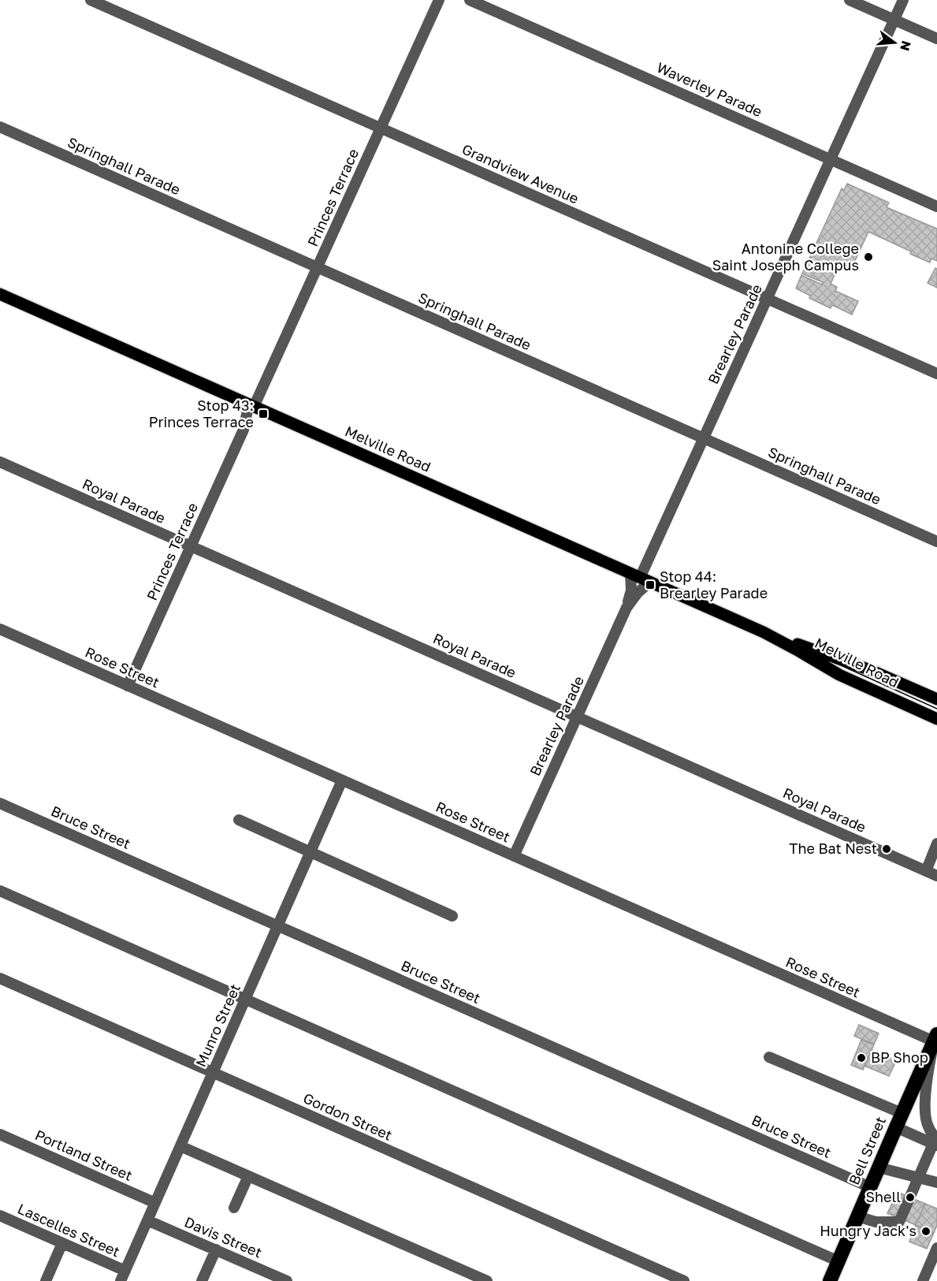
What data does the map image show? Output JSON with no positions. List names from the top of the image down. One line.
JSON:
{"streets":{"highway":["Bell Street"],"main road":["Melville Road"],"street":["Waverley Parade","Springhall Parade","Grandview Avenue","Princes Terrace","Brearley Parade","Royal Parade","Rose Street","Bruce Street","Munro Street","Gordon Street","Portland Street","Lascelles Street","Davis Street"]},"crossings":[["Waverley Parade","Brearley Parade"],["Springhall Parade","Princes Terrace"],["Springhall Parade","Brearley Parade"],["Grandview Avenue","Princes Terrace"],["Grandview Avenue","Brearley Parade"],["Princes Terrace","Melville Road"],["Princes Terrace","Royal Parade"],["Princes Terrace","Rose Street"],["Brearley Parade","Melville Road"],["Brearley Parade","Royal Parade"],["Brearley Parade","Rose Street"],["Rose Street","Munro Street"],["Rose Street","Bell Street"],["Bruce Street","Munro Street"],["Bruce Street","Bell Street"],["Munro Street","Gordon Street"],["Munro Street","Portland Street"],["Munro Street","Lascelles Street"],["Munro Street","Davis Street"]],"places":{"other":["Antonine College Saint Joseph Campus","The Bat Nest","BP Shop","Shell","Hungry Jack's"],"transit":["Stop 43: Princes Terrace","Stop 44: Brearley Parade"]},"north":"right"}
